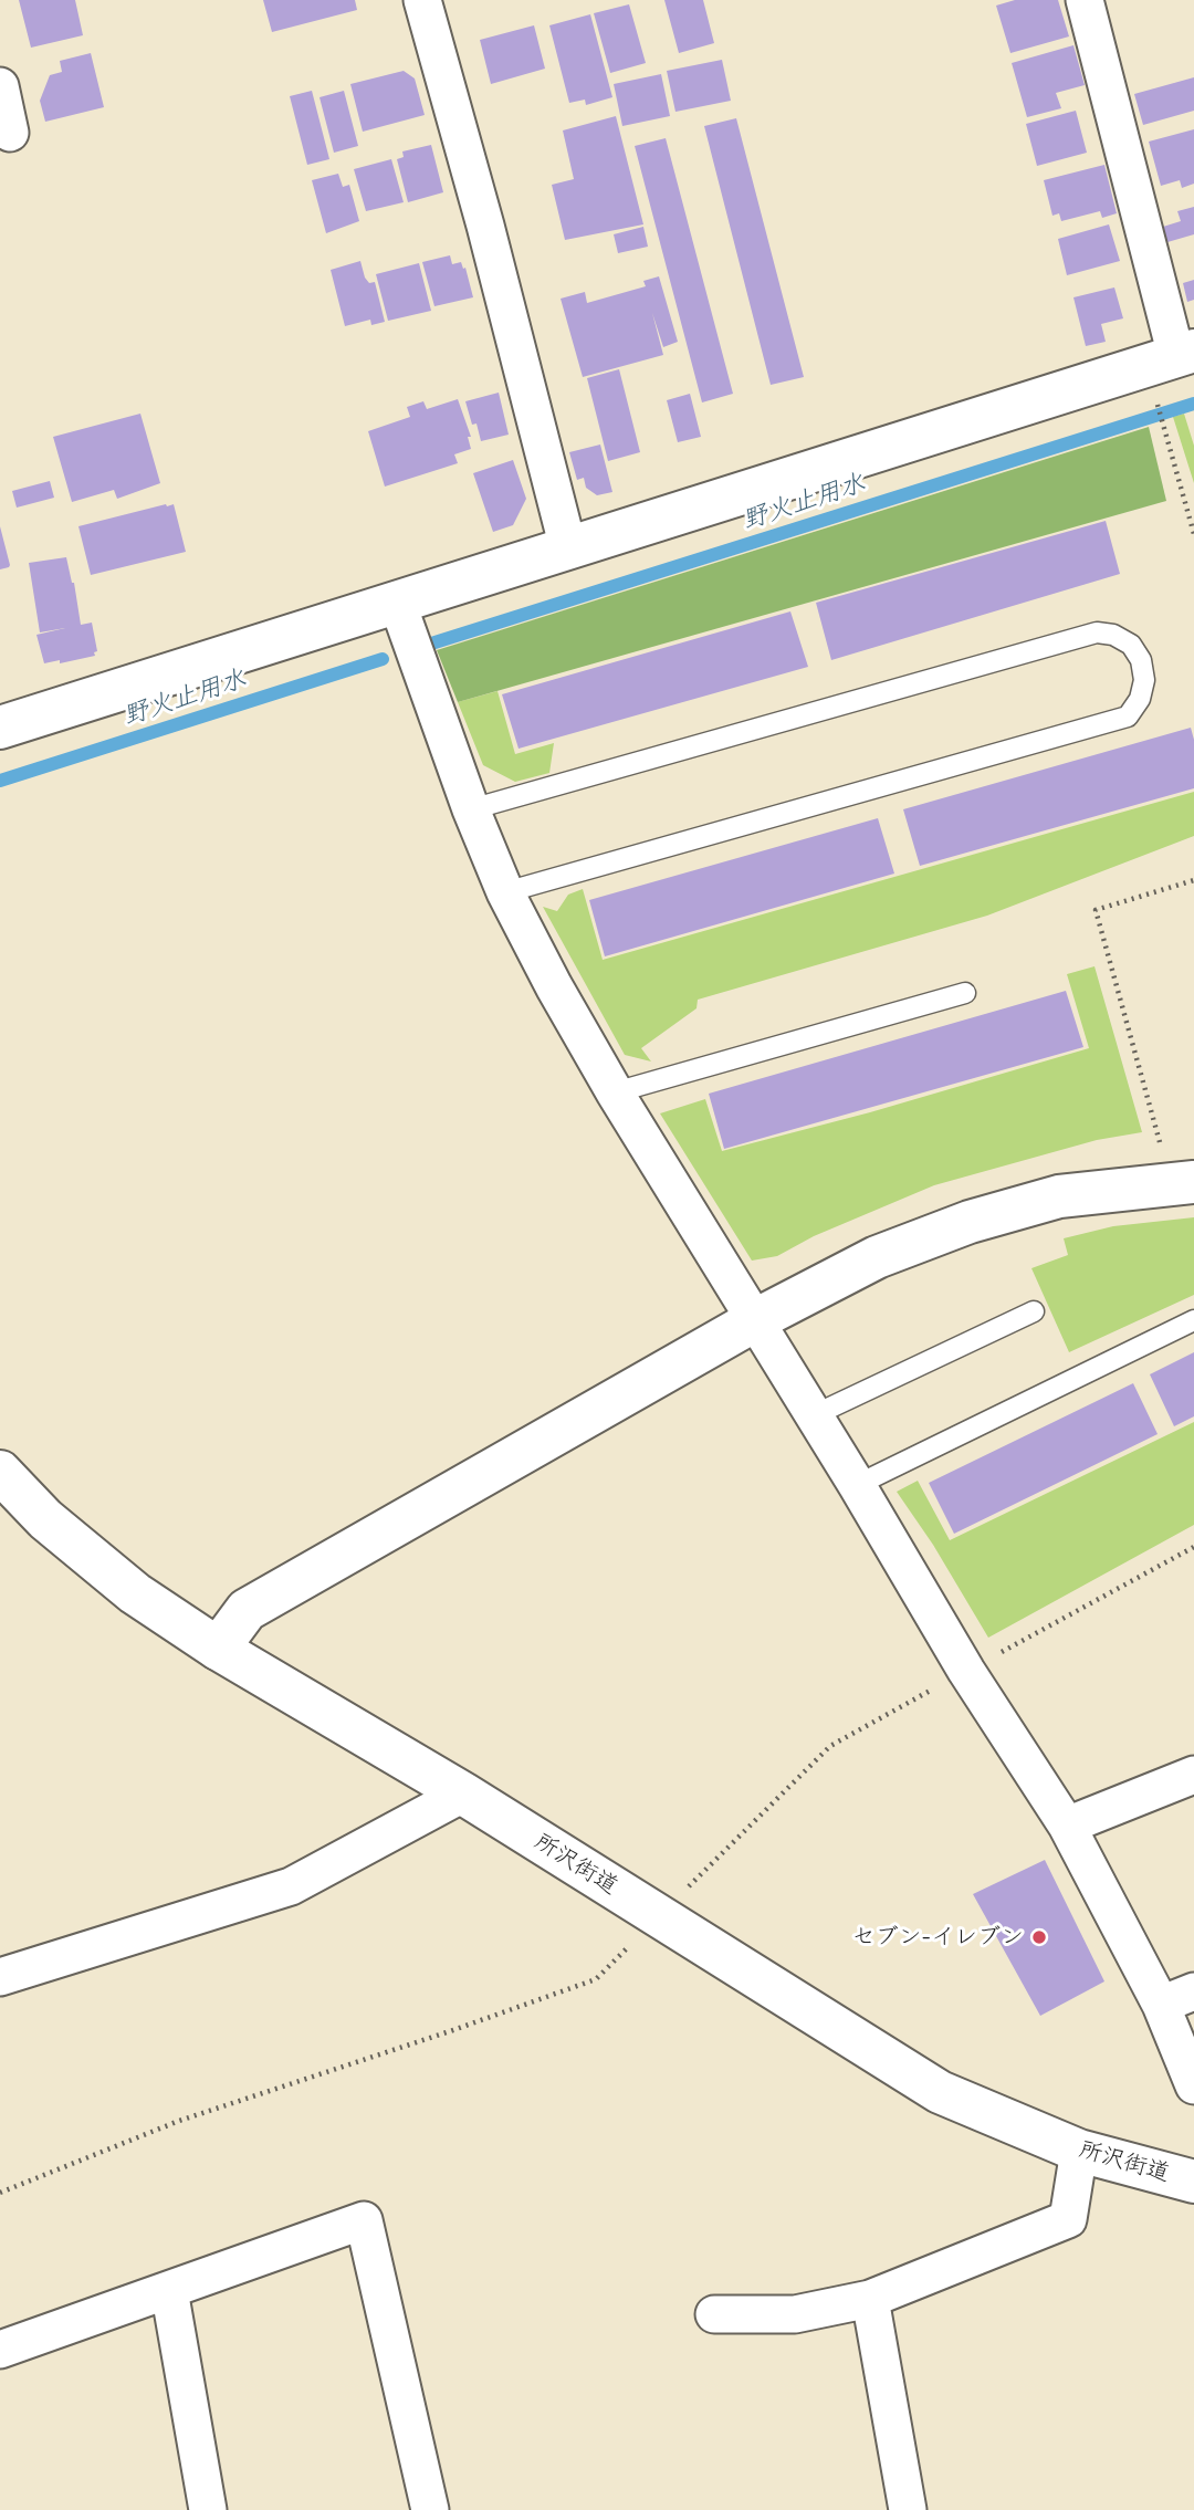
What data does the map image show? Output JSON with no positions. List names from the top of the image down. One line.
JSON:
{"streets":{"street":["所沢街道"]},"water":["野火止用水"],"places":["セブン-イレブン"]}
